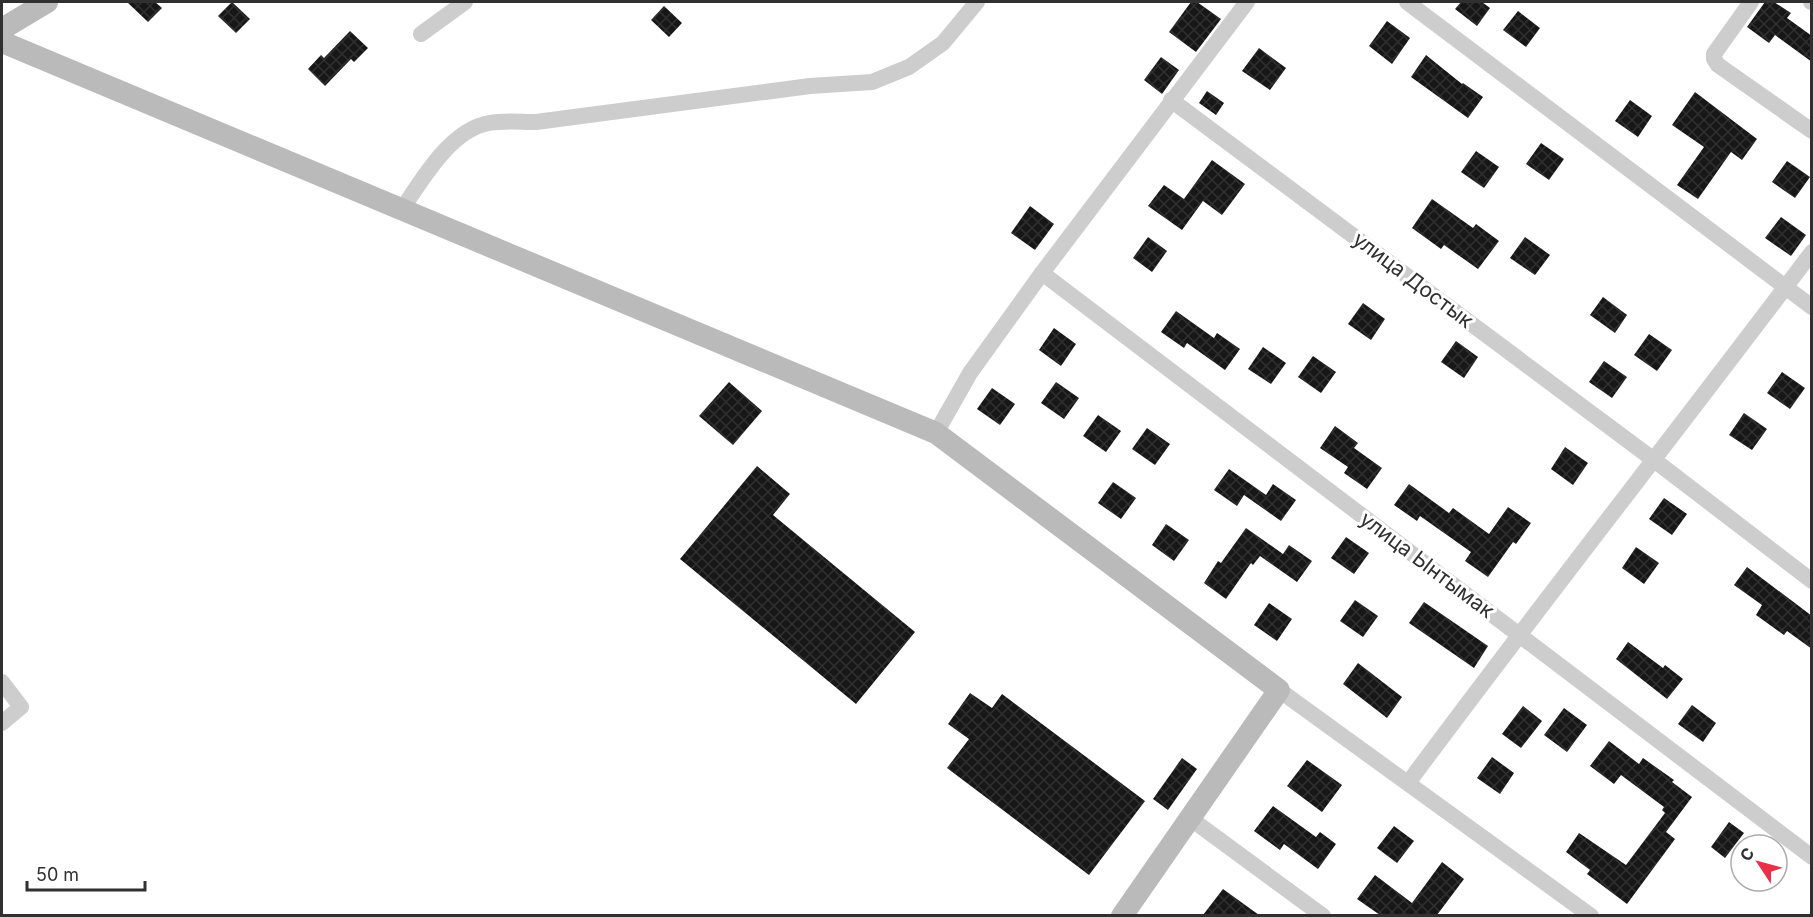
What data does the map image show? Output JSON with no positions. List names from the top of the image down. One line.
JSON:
{"streets":{"street":["улица Достык","улица Ынтымак"]},"scale_bar":"50 m","north":"top left"}
